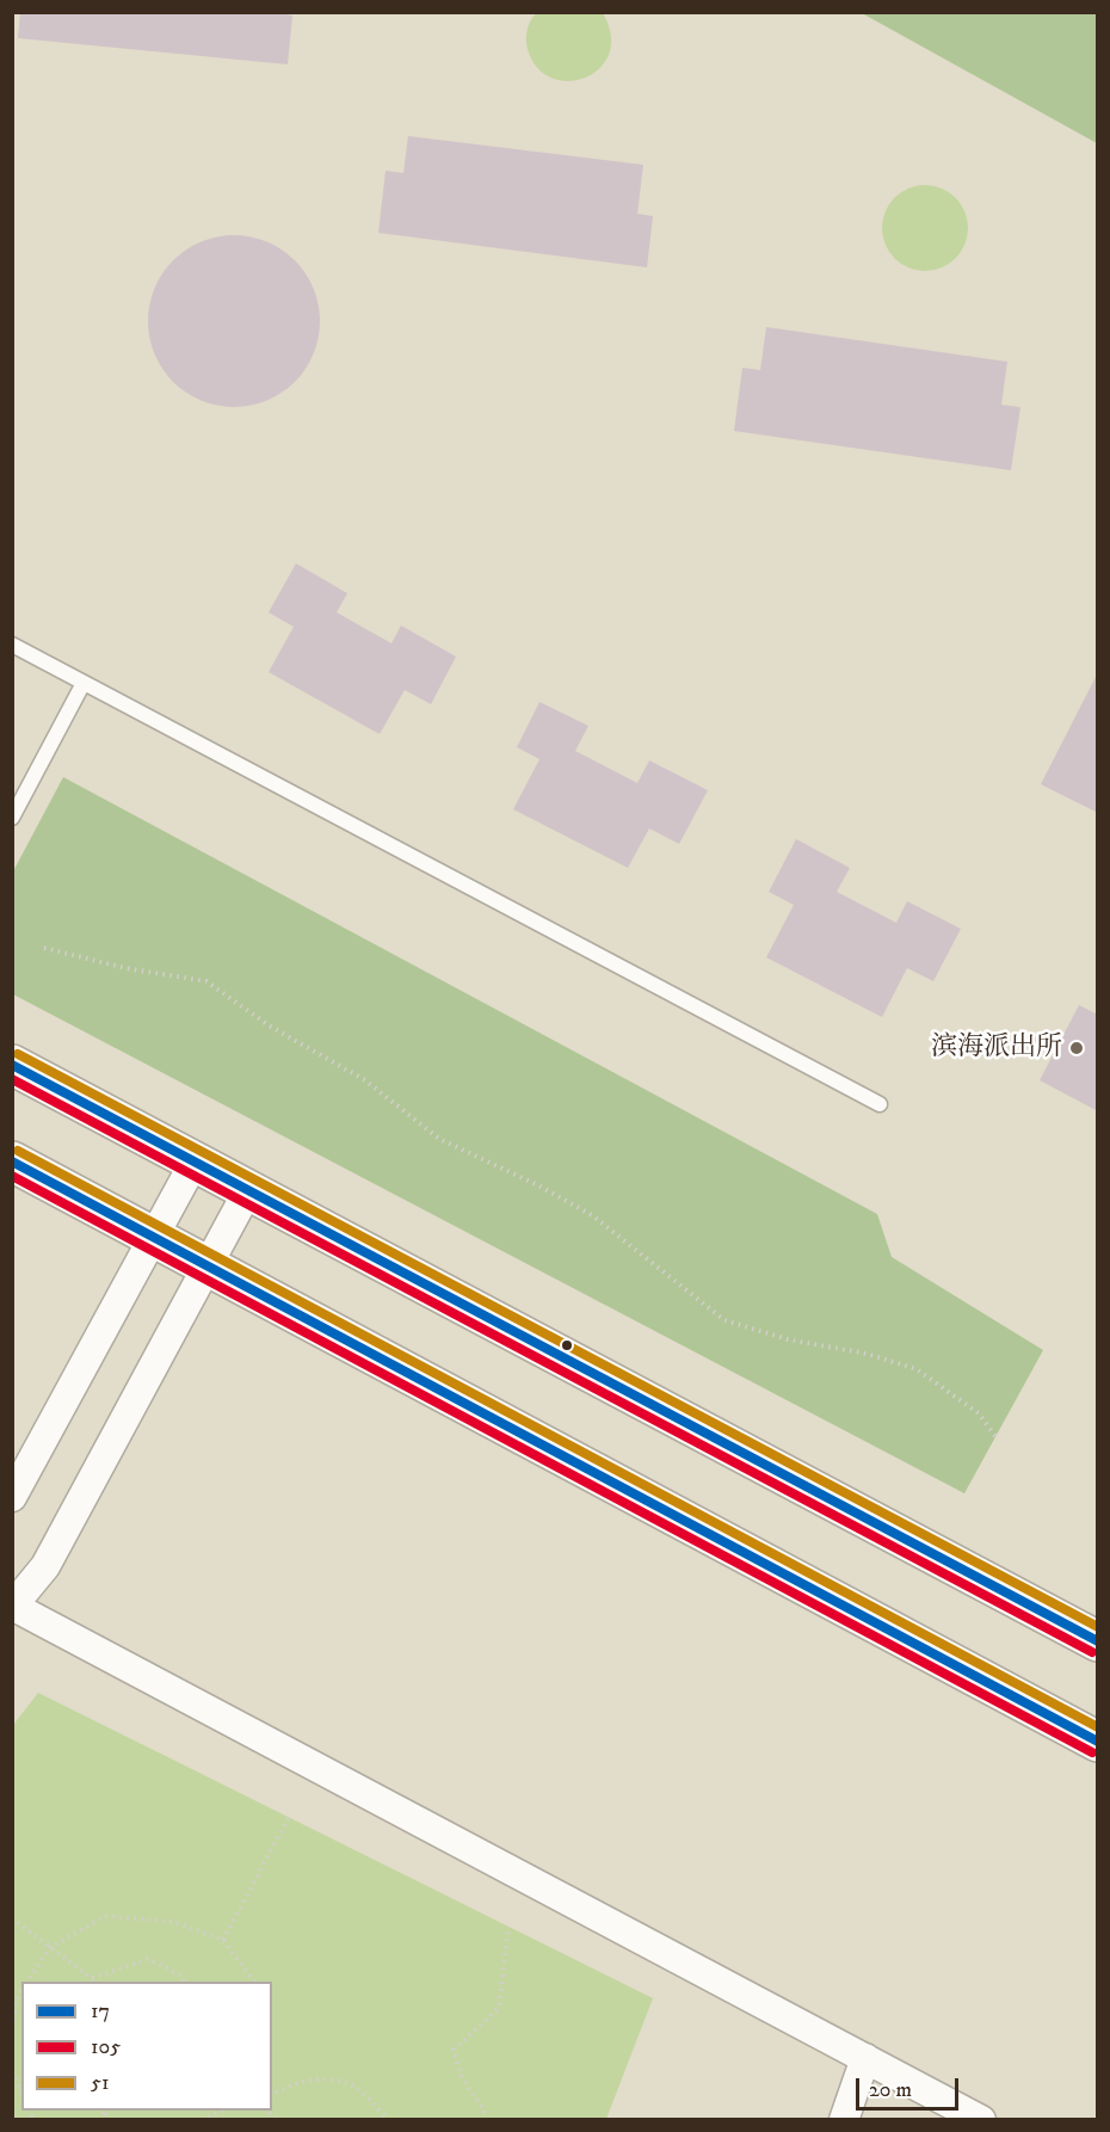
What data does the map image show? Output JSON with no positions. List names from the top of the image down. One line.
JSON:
{"places":["滨海派出所"],"lines":["transit line 51","transit line 17","transit line 105"],"legend":["17","105","51"],"scale_bar":"20 m"}
